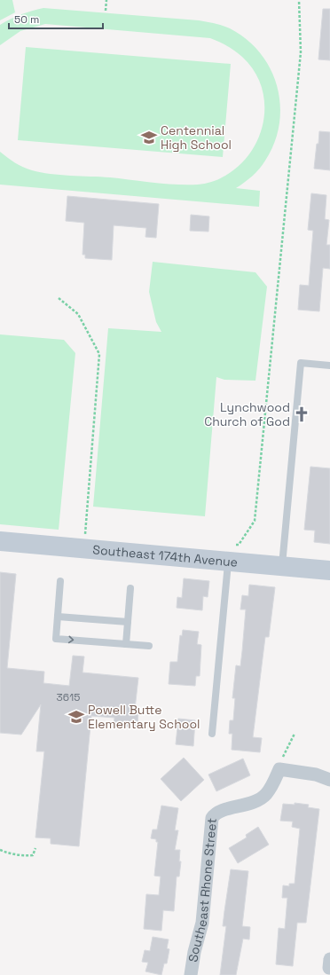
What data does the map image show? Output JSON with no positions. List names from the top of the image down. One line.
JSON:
{"streets":{"street":["Southeast 174th Avenue","Southeast Rhone Street"]},"places":{"school or university":["Centennial High School","Powell Butte Elementary School"],"church":["Lynchwood Church of God"]},"house_numbers":["3615"],"scale_bar":"50 m"}
